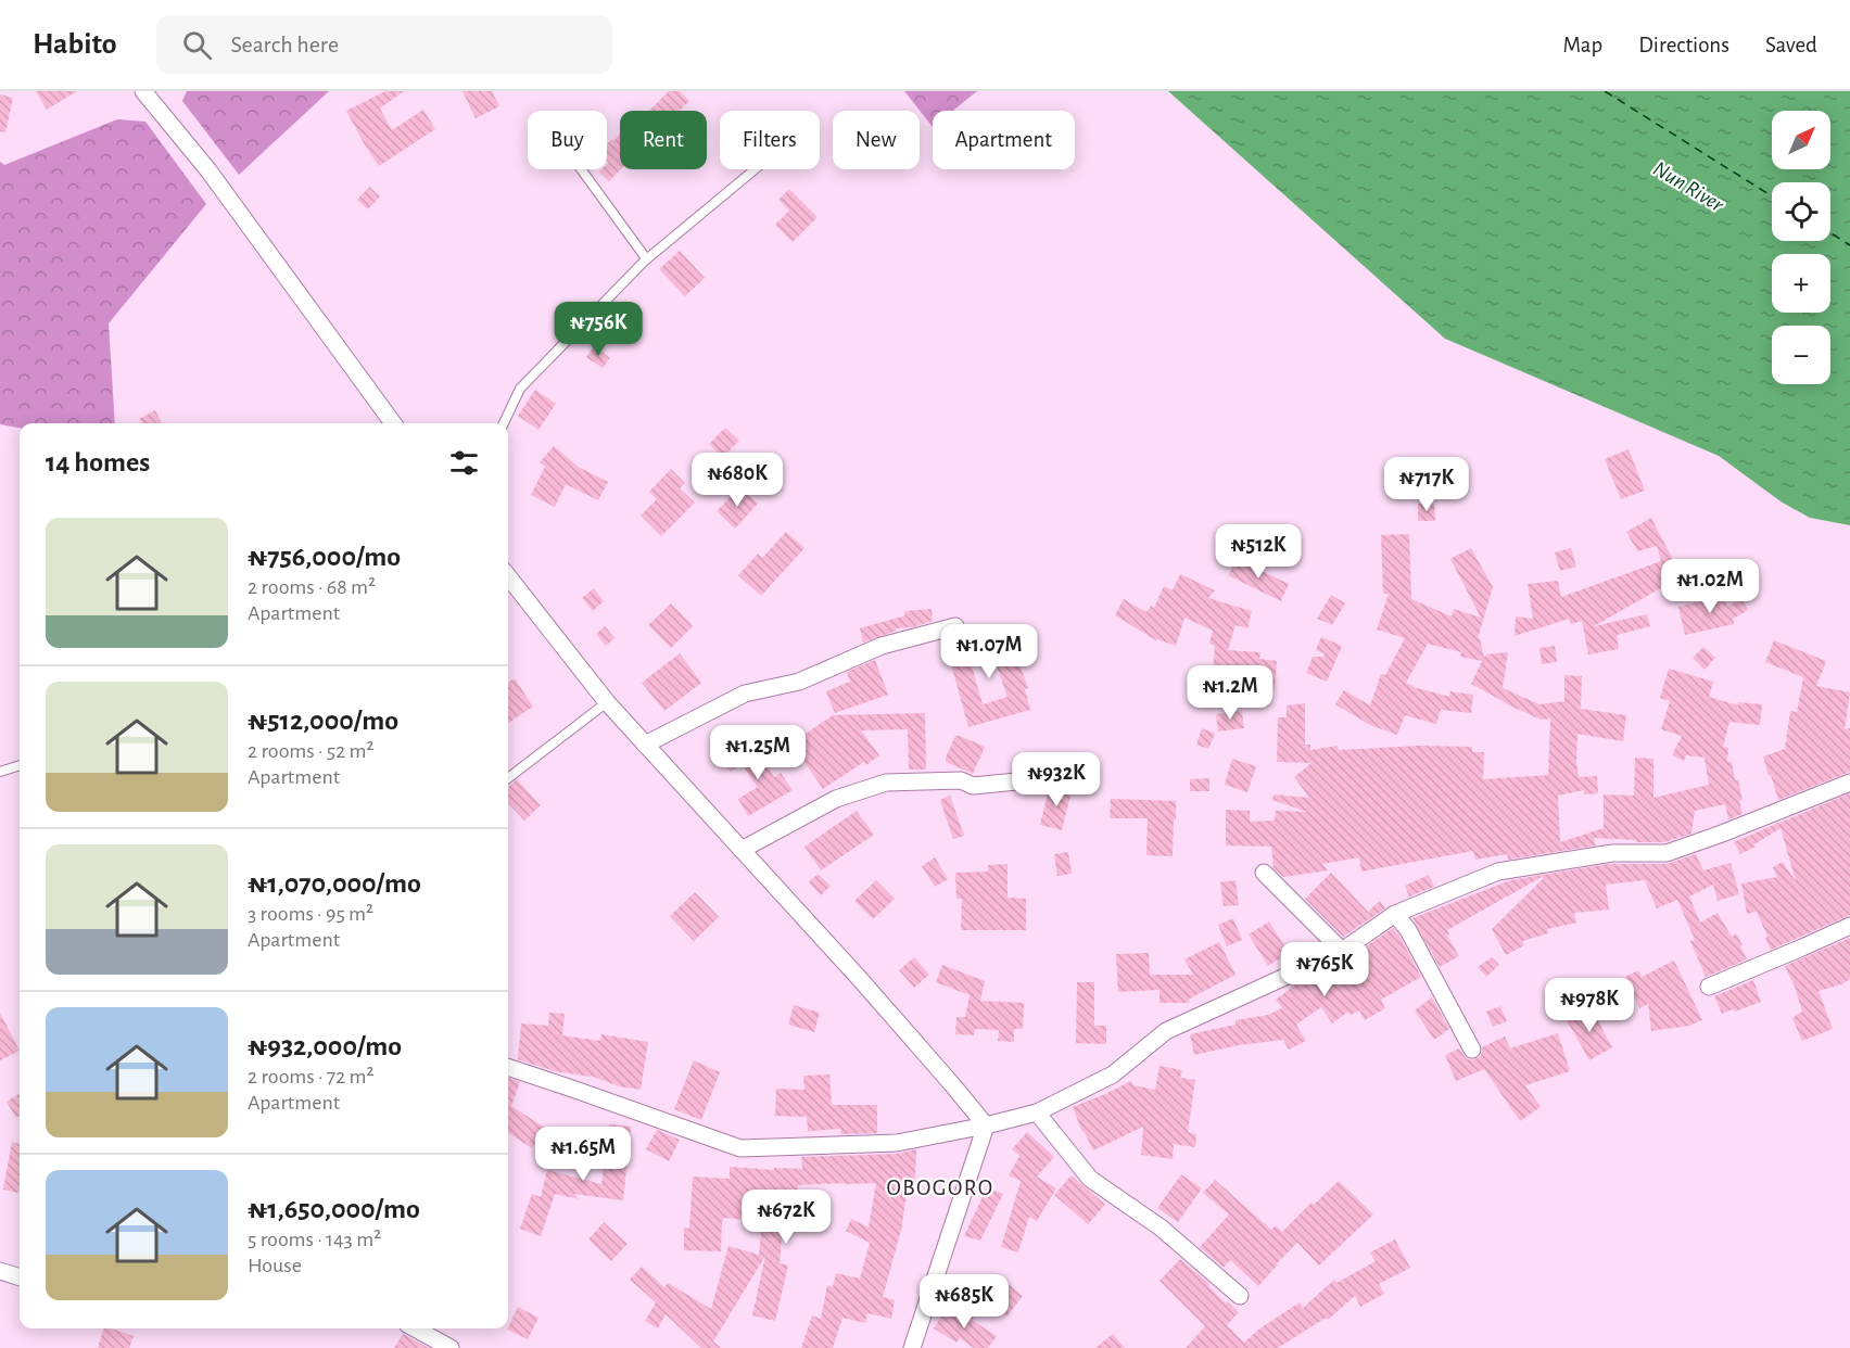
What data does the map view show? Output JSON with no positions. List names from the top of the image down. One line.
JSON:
{"districts":["OBOGORO"],"water":["Nun River"],"north":"top right","page":{"header":"Habito","search":"Search here","nav":["Map","Directions","Saved"],"map_buttons":["+","−"],"chip":["Buy","Rent","Filters","New","Apartment"],"price":["₦756K","₦680K","₦717K","₦512K","₦1.02M","₦1.07M","₦1.2M","₦1.25M","₦932K","₦765K","₦978K","₦1.65M","₦672K","₦685K"],"heading":"14 homes","list":[{"name":"₦756,000/mo","note":"2 rooms · 68 m² · Apartment"},{"name":"₦512,000/mo","note":"2 rooms · 52 m² · Apartment"},{"name":"₦1,070,000/mo","note":"3 rooms · 95 m² · Apartment"},{"name":"₦932,000/mo","note":"2 rooms · 72 m² · Apartment"},{"name":"₦1,650,000/mo","note":"5 rooms · 143 m² · House"}]}}
